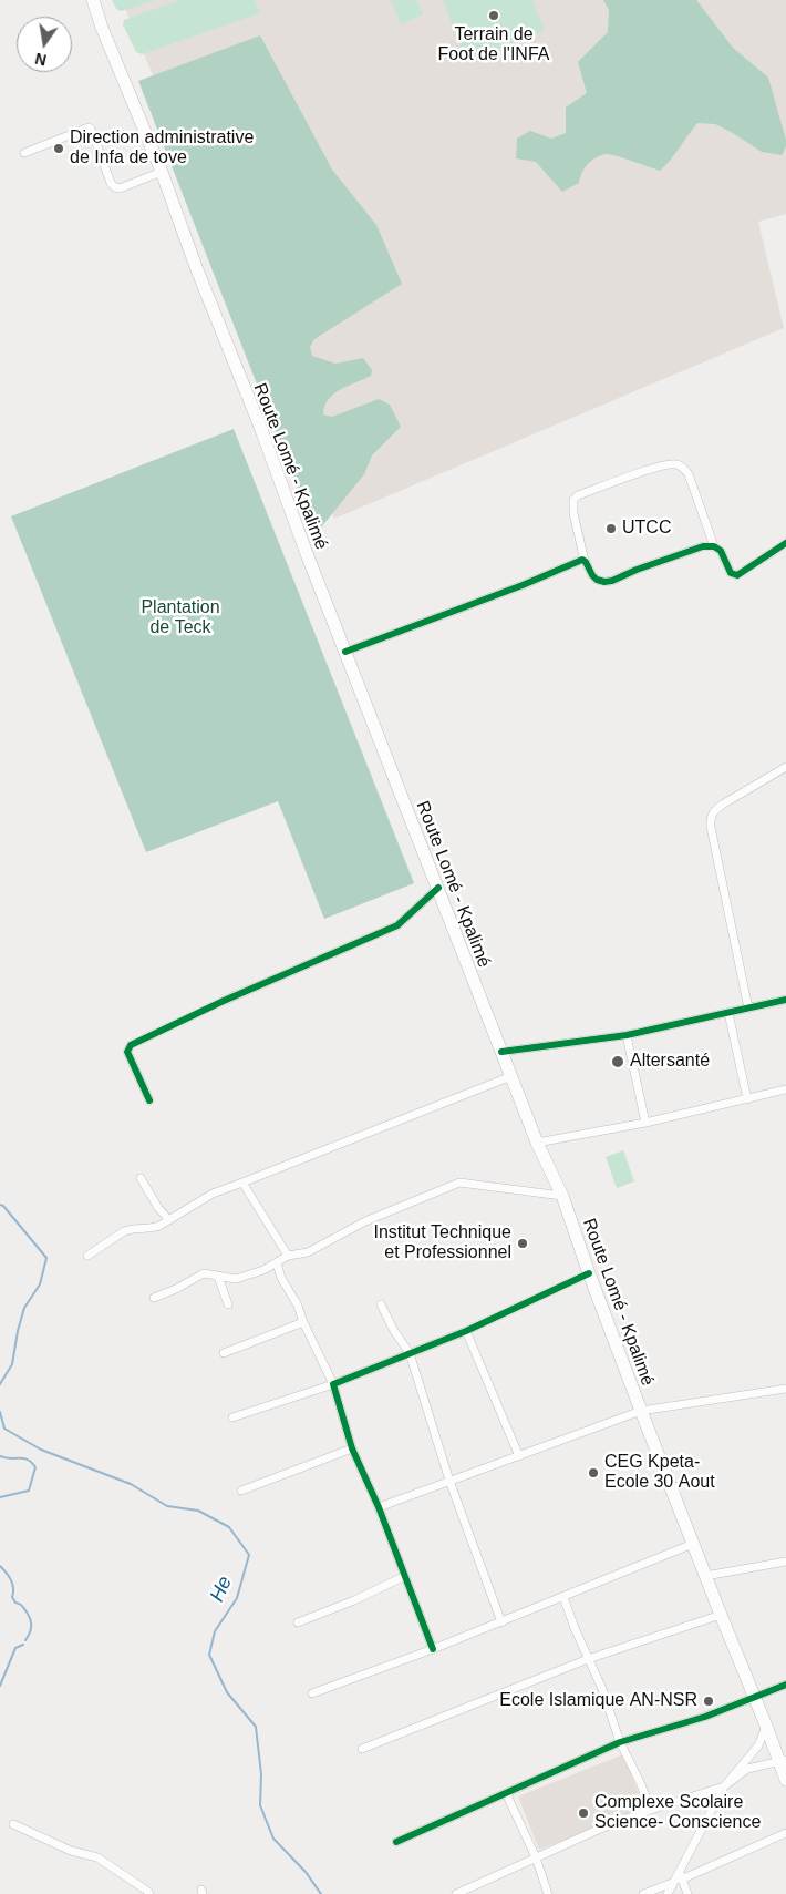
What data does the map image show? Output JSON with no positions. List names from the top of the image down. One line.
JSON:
{"streets":{"main road":["Route Lomé - Kpalimé"]},"water":["He"],"parks":["Plantation de Teck"],"places":["Terrain de Foot de l'INFA","Direction administrative de Infa de tove","UTCC","Altersanté","Institut Technique et Professionnel","CEG Kpeta- Ecole 30 Aout","Ecole Islamique AN-NSR","Complexe Scolaire Science- Conscience"],"north":"bottom"}
